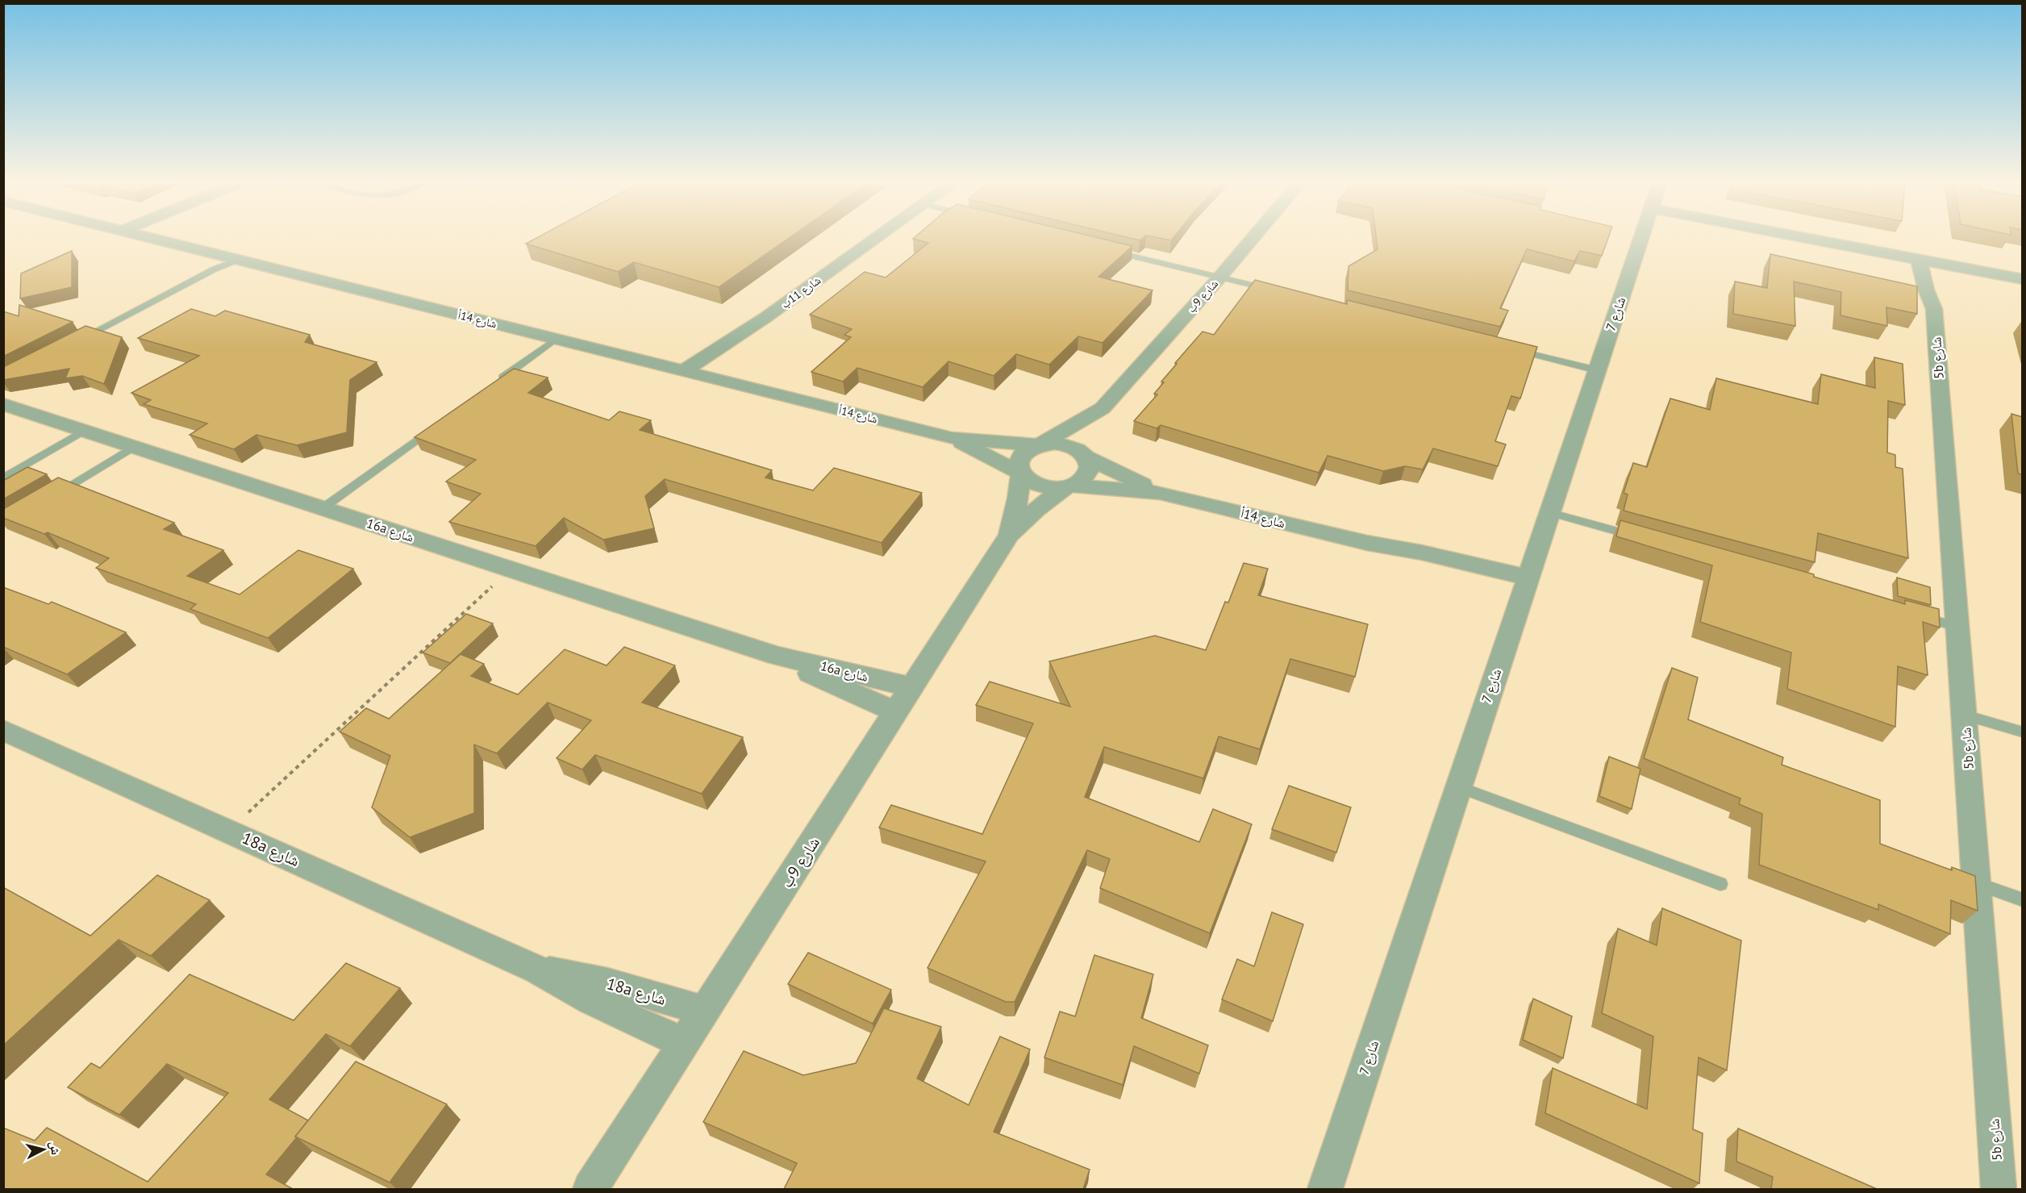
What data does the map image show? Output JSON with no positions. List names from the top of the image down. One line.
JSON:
{"streets":{"street":["شارع 11ب","شارع 9ب","شارع 7","شارع 14أ","5b شارع","16a شارع","18a شارع"]},"crossings":[["شارع 11ب","شارع 14أ"],["شارع 9ب","شارع 14أ"],["شارع 9ب","16a شارع"],["شارع 9ب","18a شارع"],["شارع 7","شارع 14أ"]],"north":"right"}
